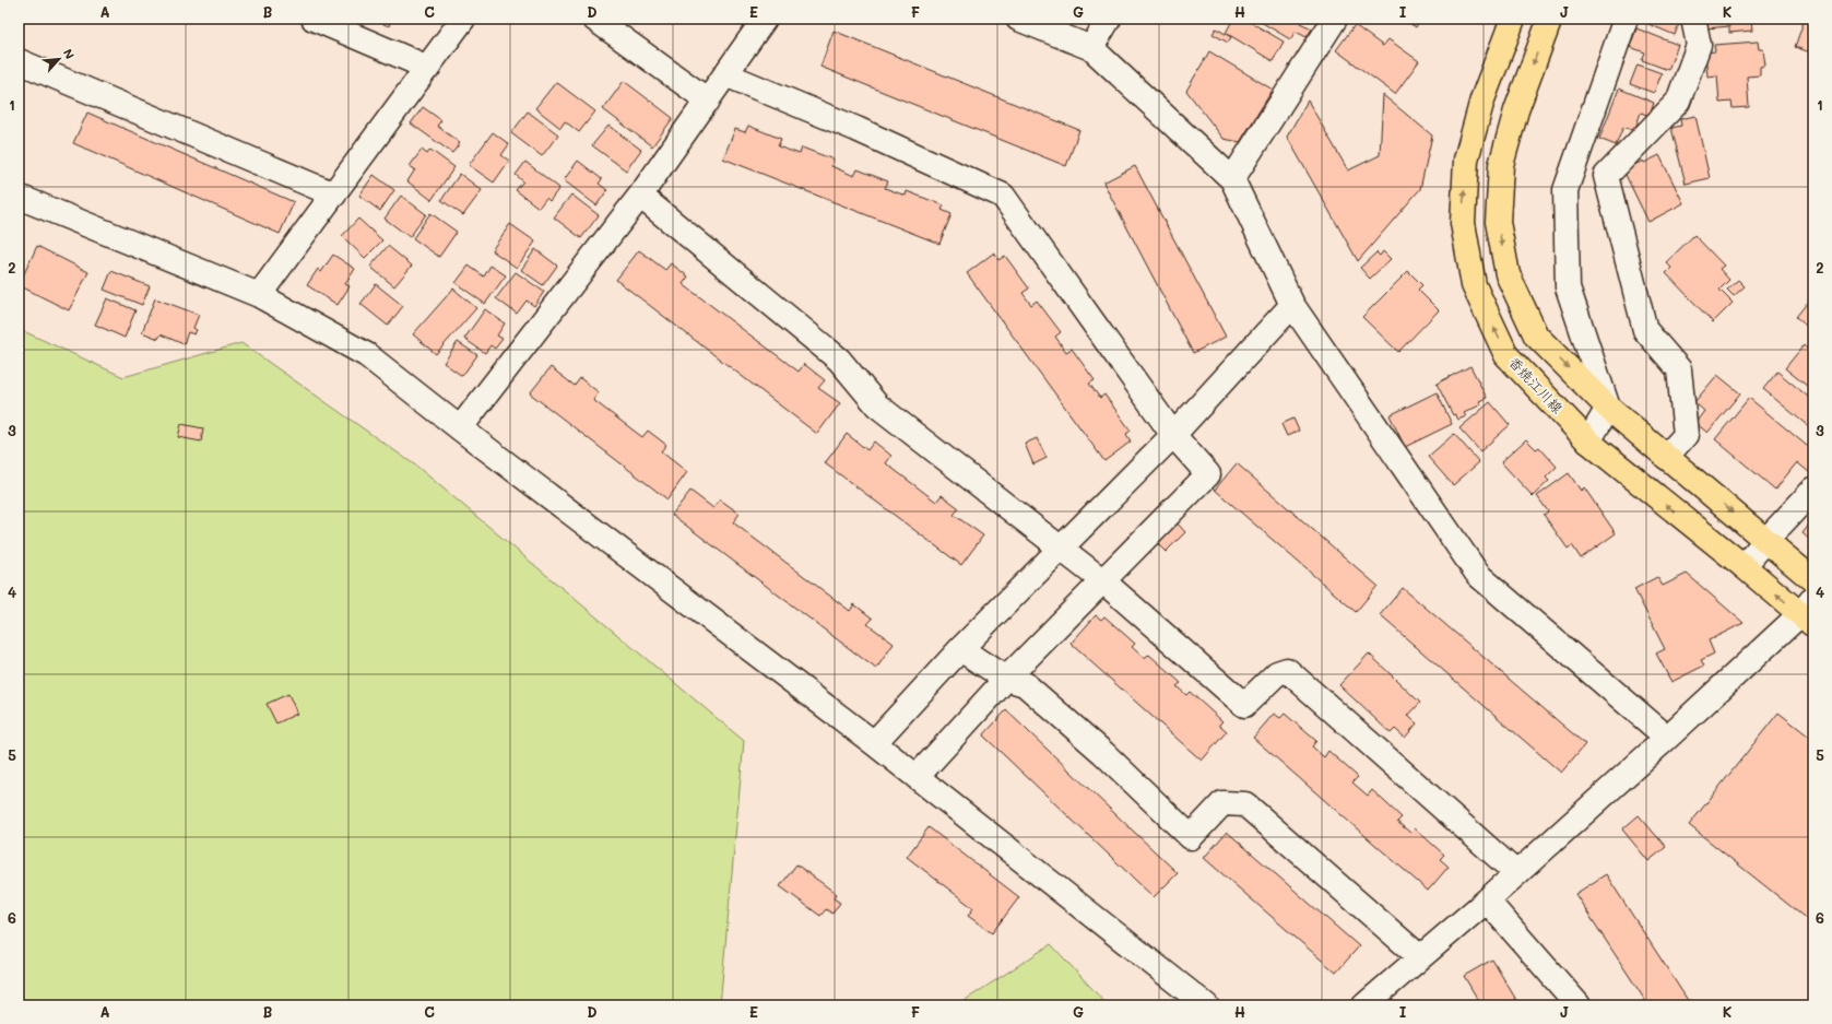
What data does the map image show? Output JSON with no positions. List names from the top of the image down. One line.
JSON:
{"streets":{"main road":["香焼江川線"]},"north":"top right","grid":{"columns":["A","B","C","D","E","F","G","H","I","J","K"],"rows":["1","2","3","4","5","6"]}}
